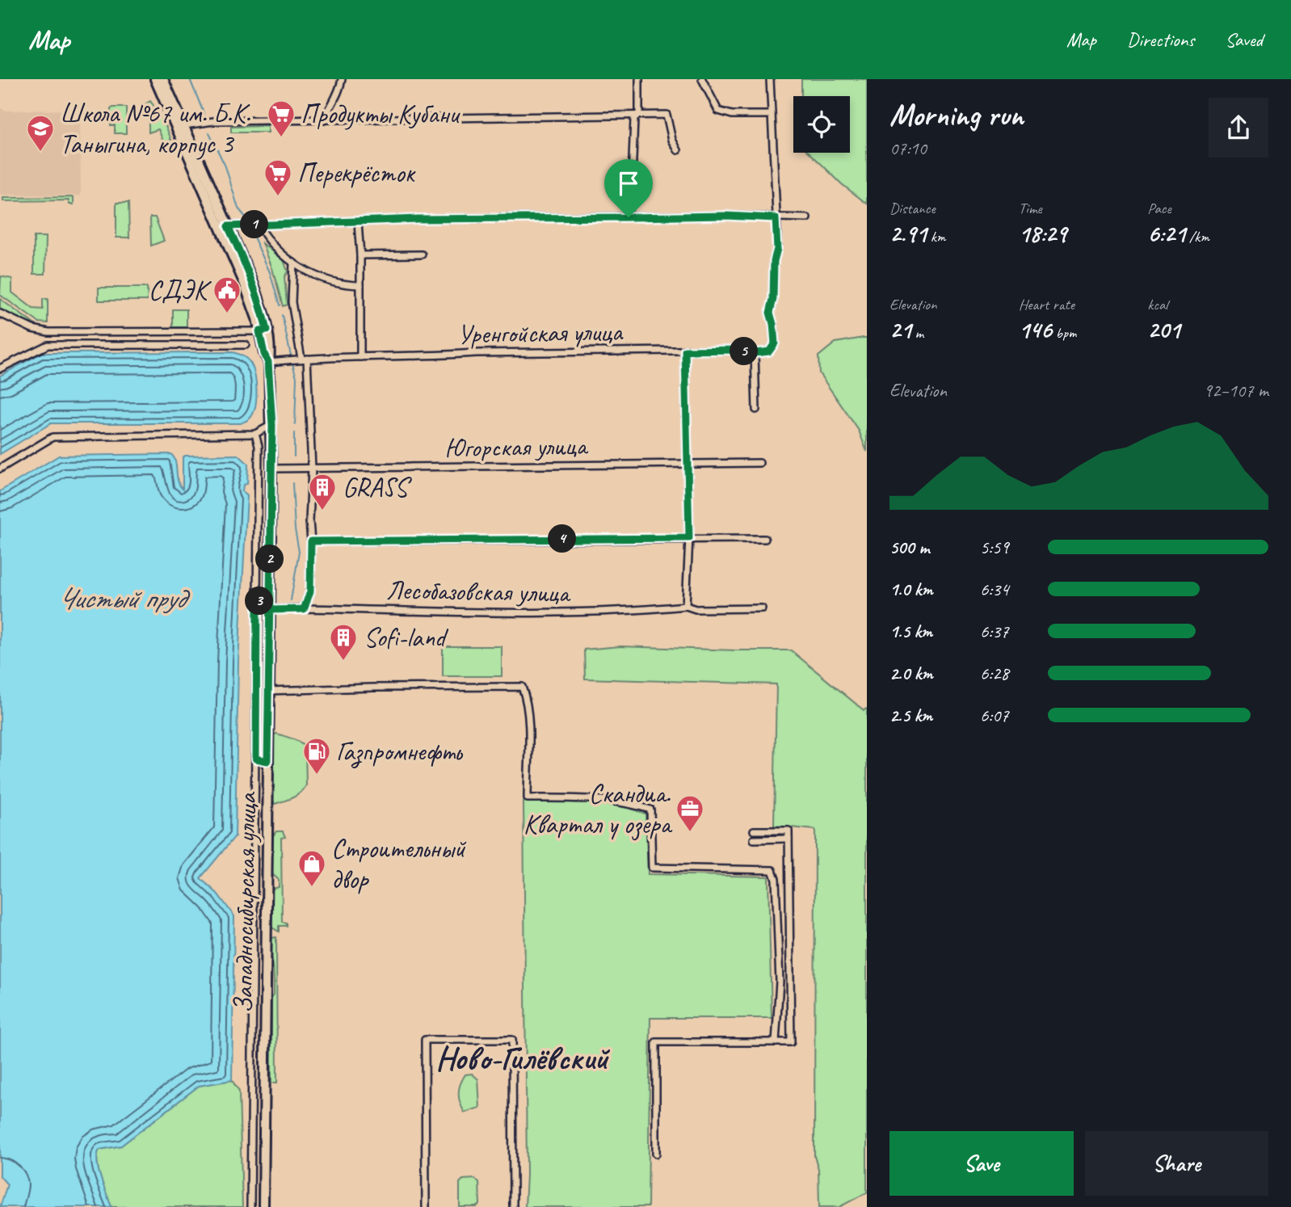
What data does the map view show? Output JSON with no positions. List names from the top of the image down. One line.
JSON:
{"streets":{"main road":["Западносибирская улица"],"street":["Уренгойская улица","Югорская улица","Лесобазовская улица"]},"crossings":[["Уренгойская улица","Западносибирская улица"],["Югорская улица","Западносибирская улица"],["Лесобазовская улица","Западносибирская улица"]],"districts":["Ново-Гилёвский"],"water":["Чистый пруд"],"places":{"supermarket":["Продукты Кубани","Перекрёсток"],"school or university":["Школа №67 им. Б.К. Таныгина, корпус 3"],"public building":["СДЭК"],"building":["GRASS","Sofi-land"],"fuel station":["Газпромнефть"],"office":["Скандиа. Квартал у озера"],"shop":["Строительный двор"]},"page":{"header":"Map","nav":["Map","Directions","Saved"],"heading":["Morning run","07:10"],"stats":[["Distance","2.91 km"],["Time","18:29"],["Pace","6:21 /km"],["Elevation","21 m"],["Heart rate","146 bpm"],["kcal","201"]],"pins":["1","5","4","2","3"],"chart":["Elevation","92–107 m"],"list":[{"name":"500 m","note":"5:59"},{"name":"1.0 km","note":"6:34"},{"name":"1.5 km","note":"6:37"},{"name":"2.0 km","note":"6:28"},{"name":"2.5 km","note":"6:07"}],"buttons":["Save","Share"]}}
